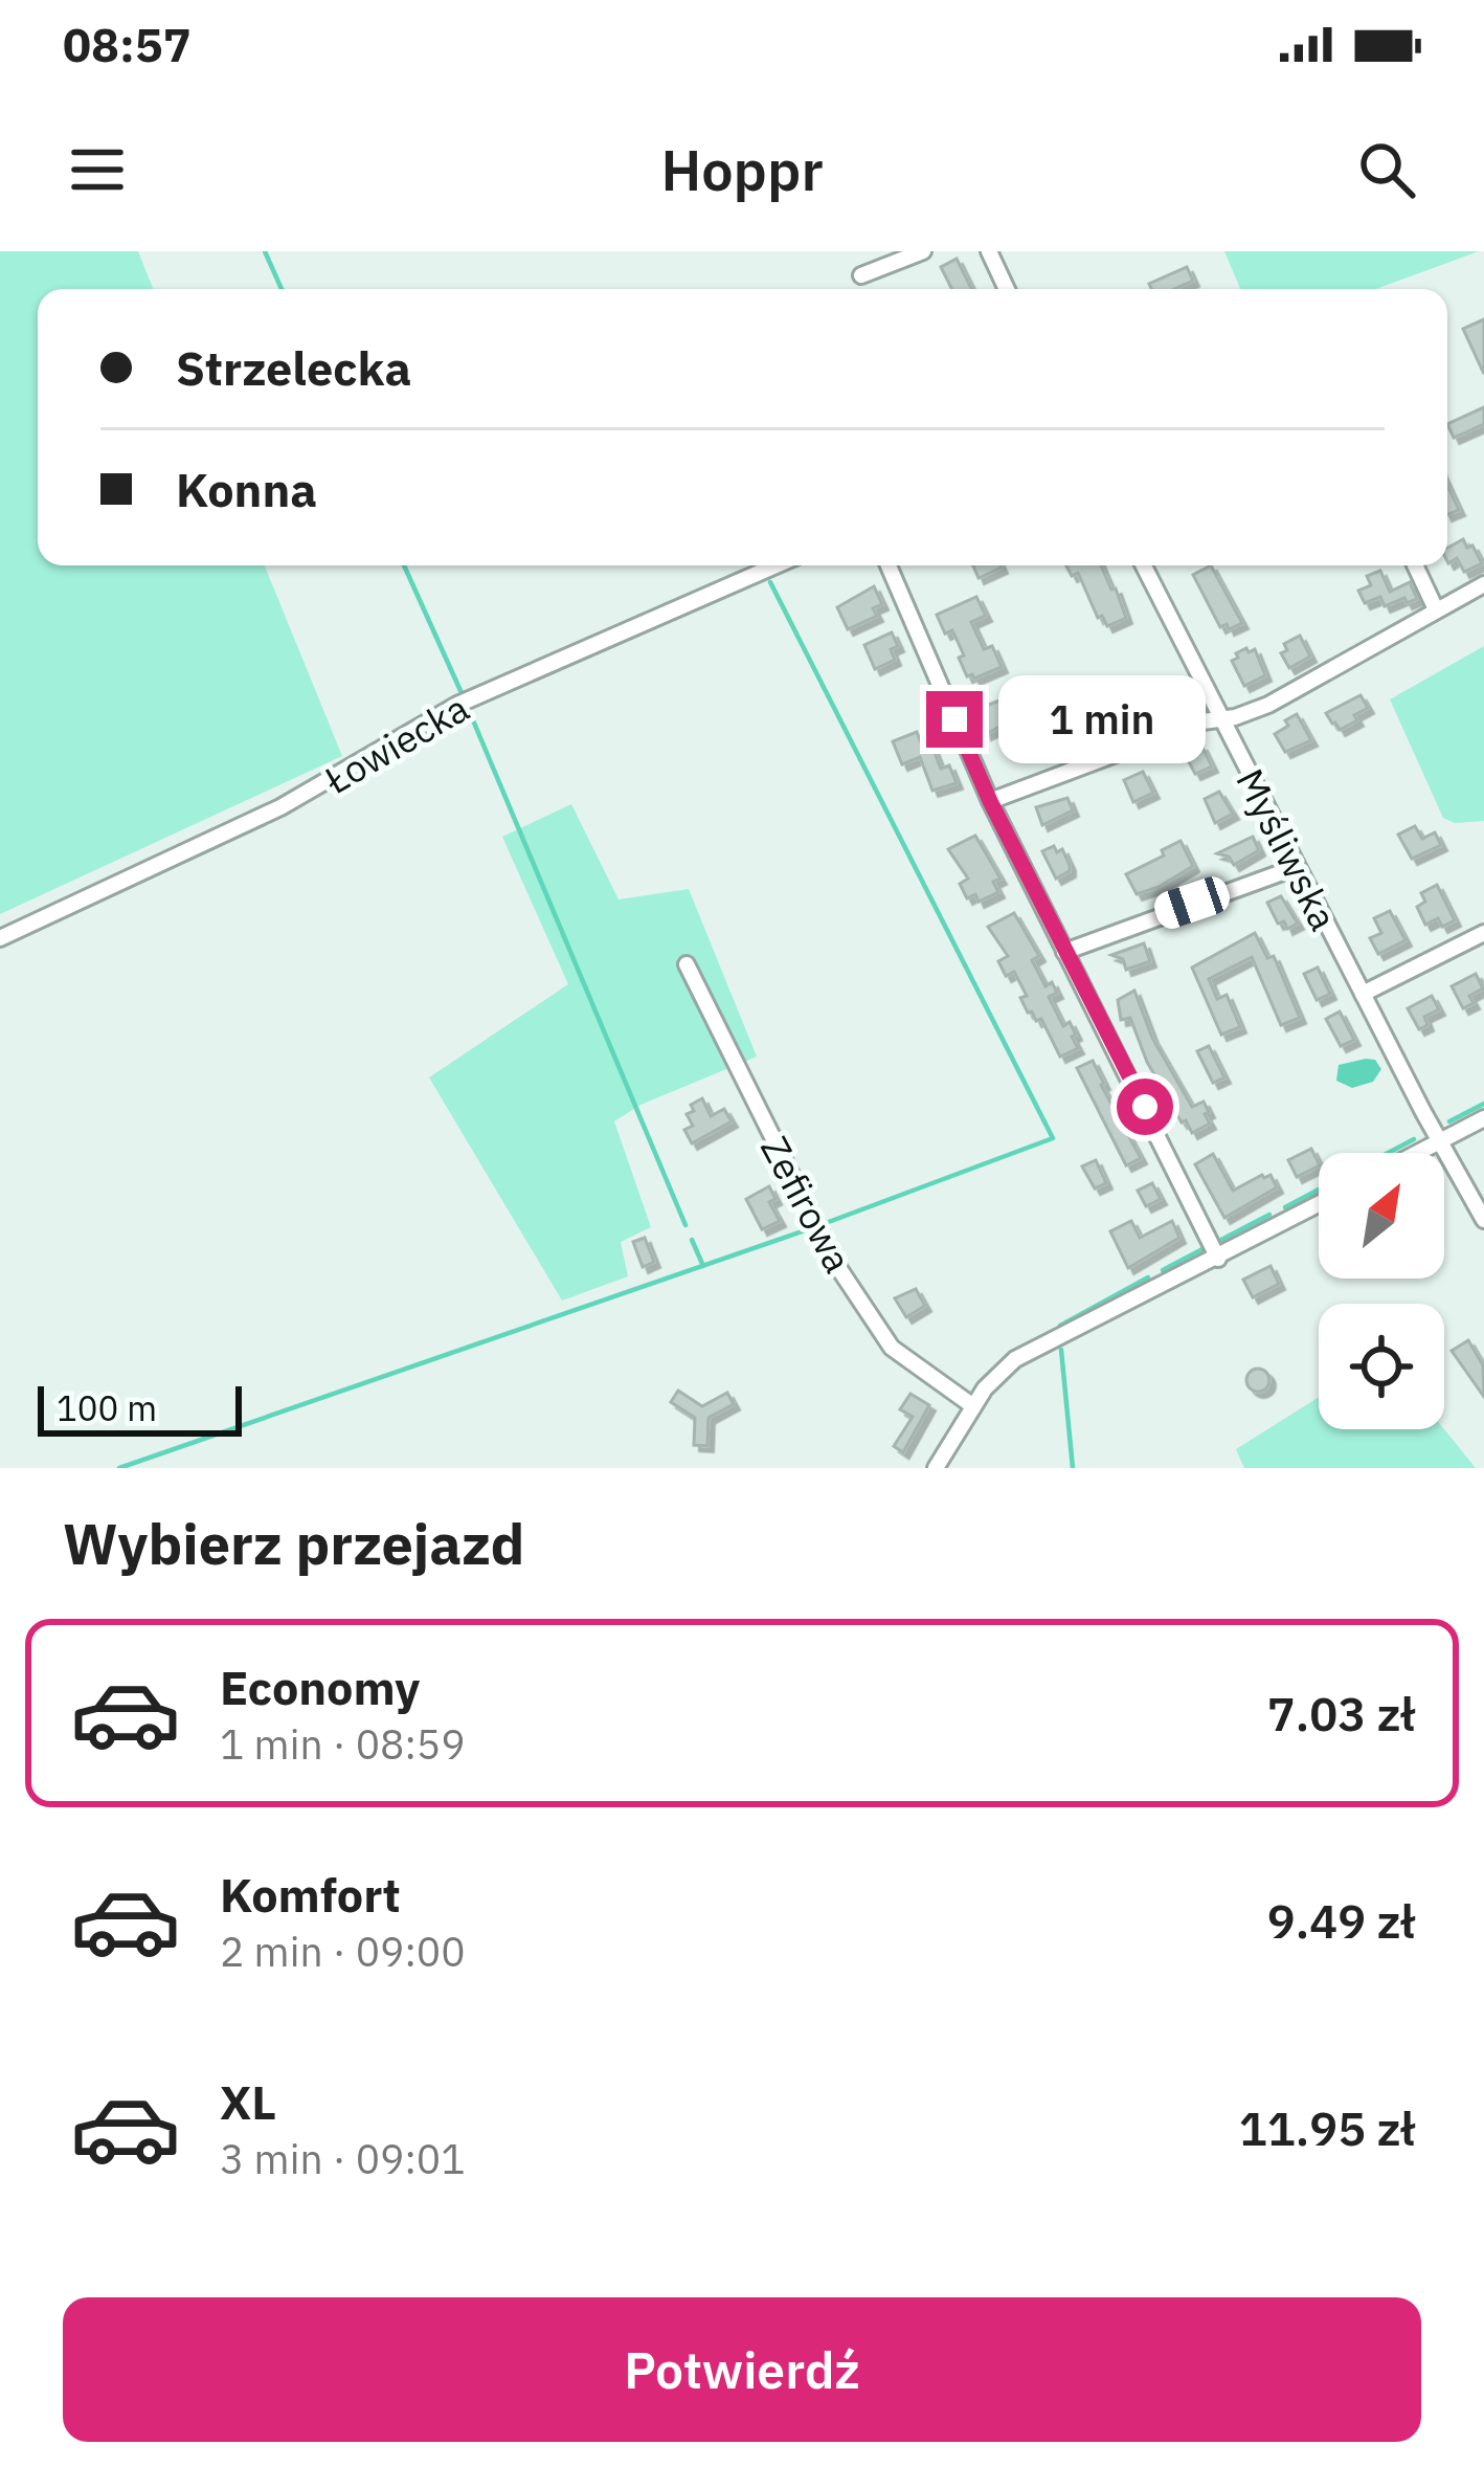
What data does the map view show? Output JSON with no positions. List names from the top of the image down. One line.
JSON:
{"streets":{"street":["Łowiecka","Myśliwska","Zefirowa"]},"scale_bar":"100 m","north":"top right","page":{"status":"08:57","header":"Hoppr","banner":["Strzelecka","Konna"],"bubble":"1 min","scale":"100 m","heading":"Wybierz przejazd","list":[{"name":"Economy","note":"1 min · 08:59","value":"7.03 zł"},{"name":"Komfort","note":"2 min · 09:00","value":"9.49 zł"},{"name":"XL","note":"3 min · 09:01","value":"11.95 zł"}],"buttons":"Potwierdź"}}
